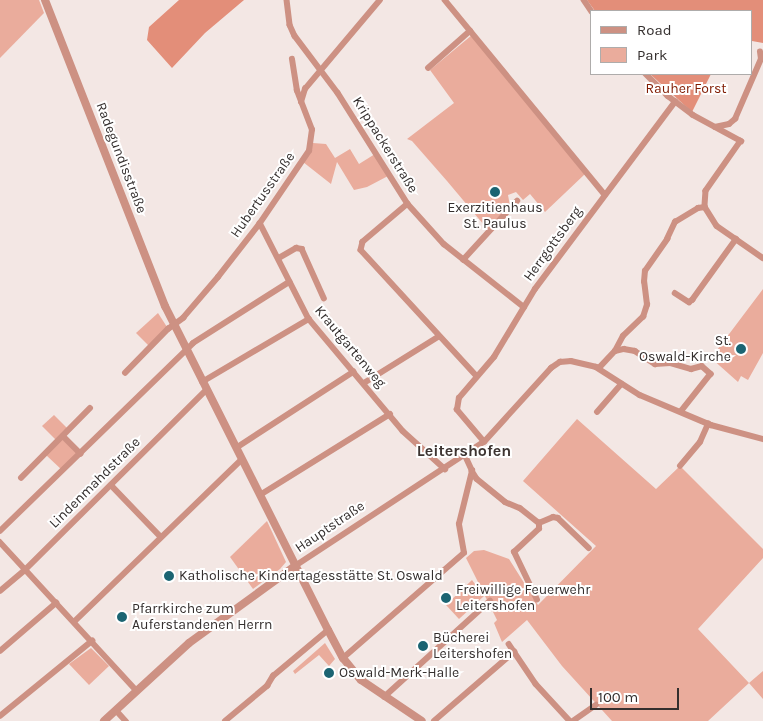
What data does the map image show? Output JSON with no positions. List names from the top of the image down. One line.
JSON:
{"streets":{"street":["Krippackerstraße","Radegundisstraße","Hubertusstraße","Herrgottsberg","Krautgartenweg","Lindenmahdstraße","Hauptstraße"]},"crossings":[["Krippackerstraße","Herrgottsberg"],["Radegundisstraße","Hubertusstraße"],["Radegundisstraße","Lindenmahdstraße"],["Radegundisstraße","Hauptstraße"],["Hubertusstraße","Krautgartenweg"],["Herrgottsberg","Hauptstraße"],["Krautgartenweg","Hauptstraße"]],"districts":["Leitershofen"],"parks":["Rauher Forst"],"places":["Exerzitienhaus St. Paulus","St. Oswald-Kirche","Katholische Kindertagesstätte St. Oswald","Freiwillige Feuerwehr Leitershofen","Pfarrkirche zum Auferstandenen Herrn","Bücherei Leitershofen","Oswald-Merk-Halle"],"legend":["Road","Park"],"scale_bar":"100 m"}
